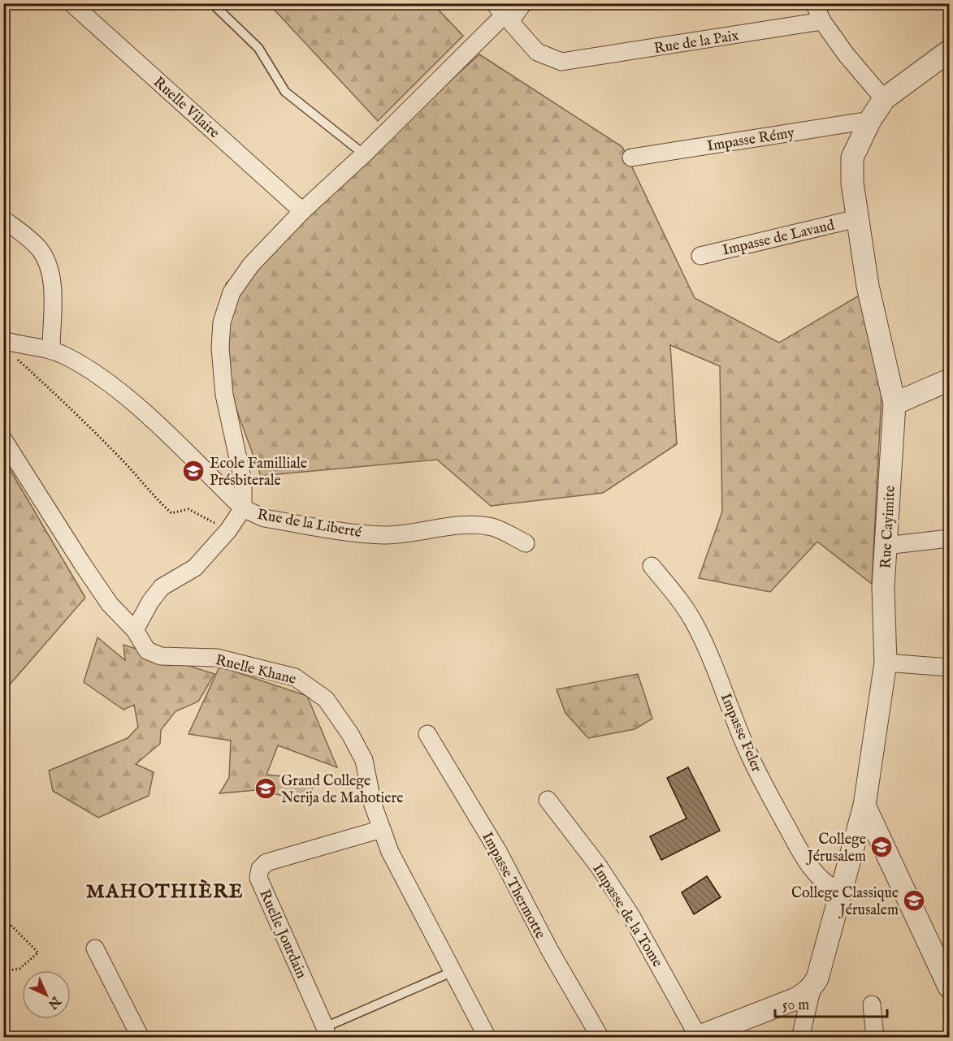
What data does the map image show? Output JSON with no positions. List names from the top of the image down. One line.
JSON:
{"streets":{"street":["Rue de la Paix","Ruelle Vilaire","Impasse Rémy","Impasse de Lavaud","Rue de la Liberté","Rue Cayimite","Ruelle Khane","Impasse Feler","Impasse Thermotte","Impasse de la Tome","Ruelle Jourdain"]},"crossings":[["Impasse Rémy","Rue Cayimite"],["Impasse de Lavaud","Rue Cayimite"],["Rue Cayimite","Impasse Feler"],["Ruelle Khane","Ruelle Jourdain"]],"districts":["MAHOTHIÈRE"],"places":{"school or university":["Ecole Familliale Présbiterale","Grand College Nerija de Mahotiere","College Jérusalem","College Classique Jérusalem"]},"scale_bar":"50 m","north":"bottom right"}
